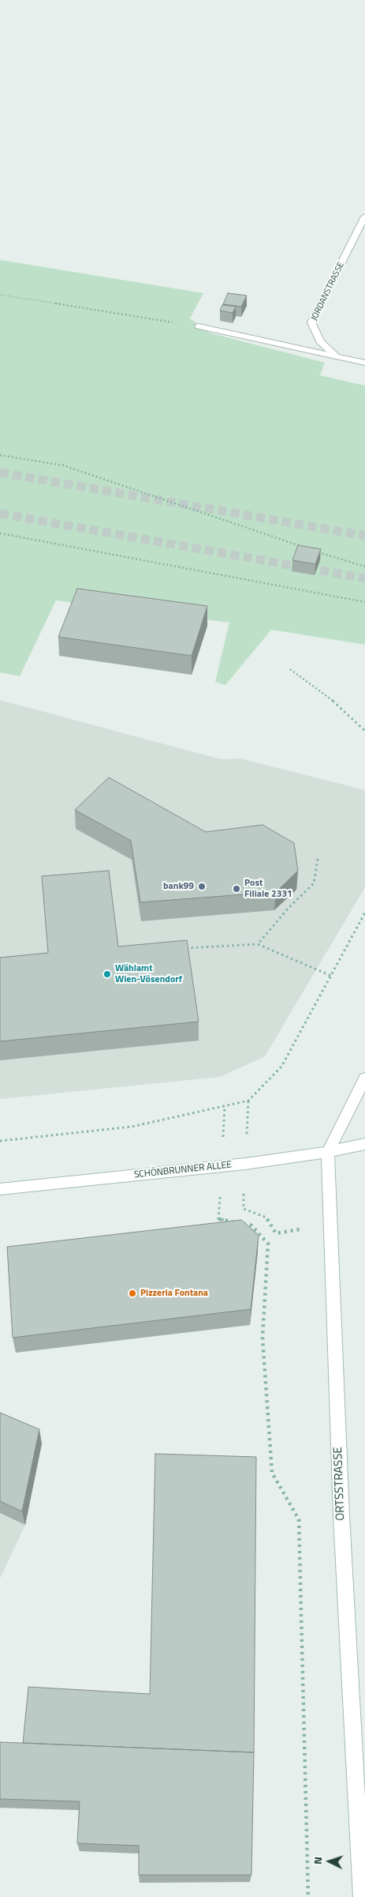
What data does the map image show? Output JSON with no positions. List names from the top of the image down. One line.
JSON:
{"streets":{"main road":["JORDANSTRASSE","SCHÖNBRUNNER ALLEE","ORTSSTRASSE"]},"crossings":[["SCHÖNBRUNNER ALLEE","ORTSSTRASSE"]],"places":["bank99","Post Filiale 2331","Wählamt Wien-Vösendorf","Pizzeria Fontana"],"north":"left"}
